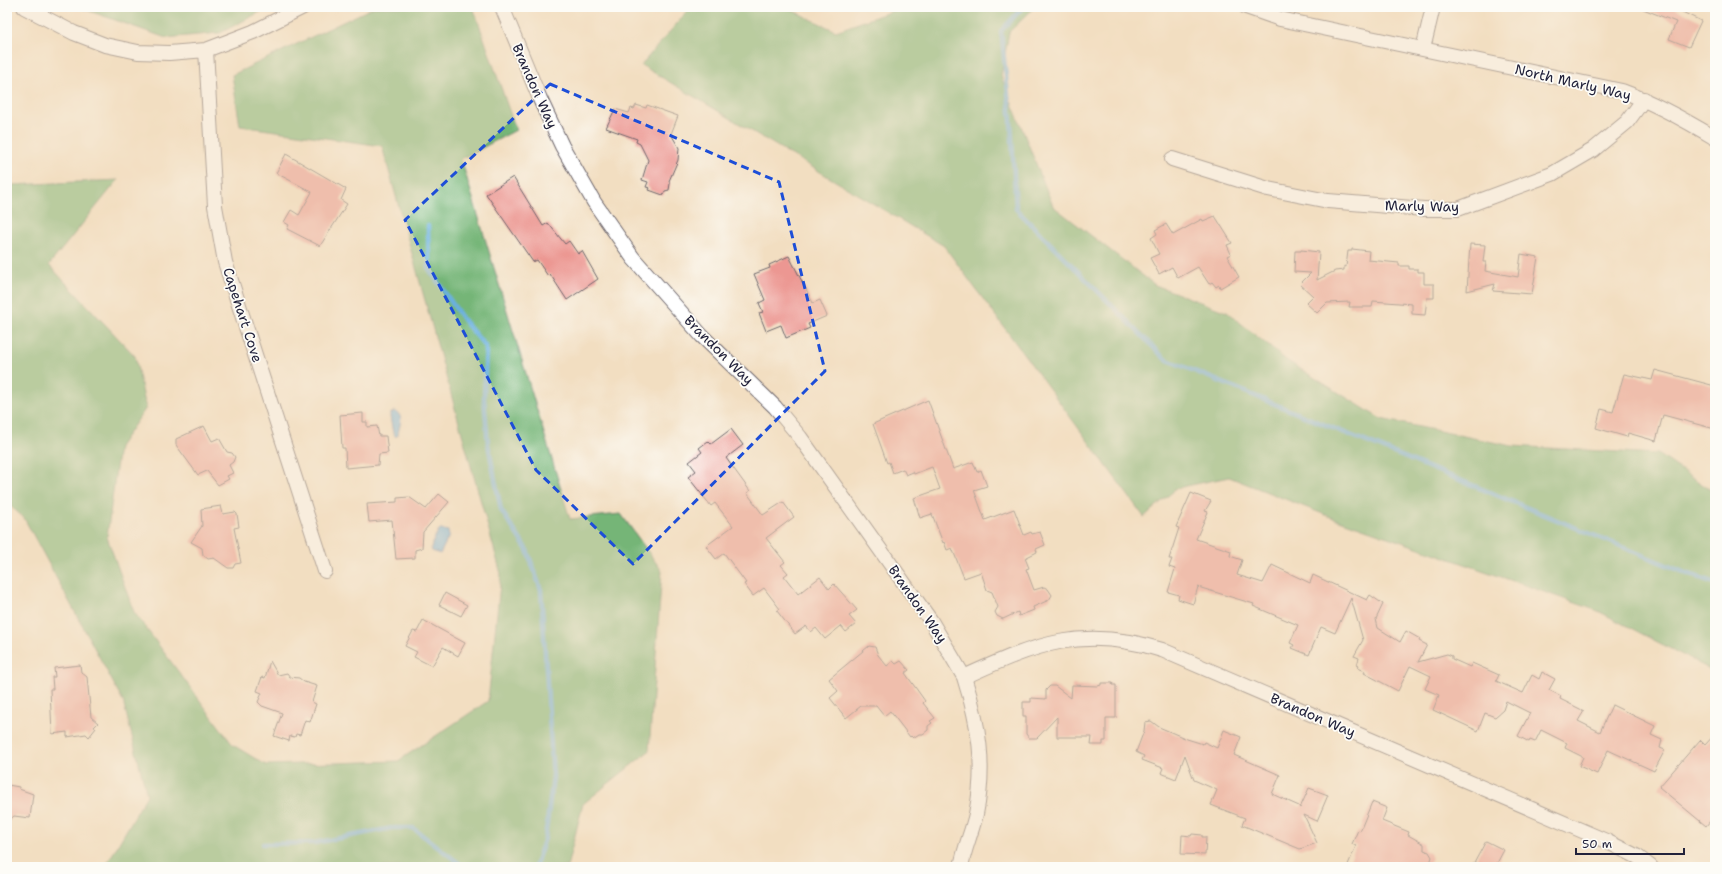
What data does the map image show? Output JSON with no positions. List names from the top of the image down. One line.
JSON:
{"streets":{"street":["North Marly Way","Brandon Way","Marly Way","Capehart Cove"]},"crossings":[["North Marly Way","Marly Way"]],"scale_bar":"50 m"}
